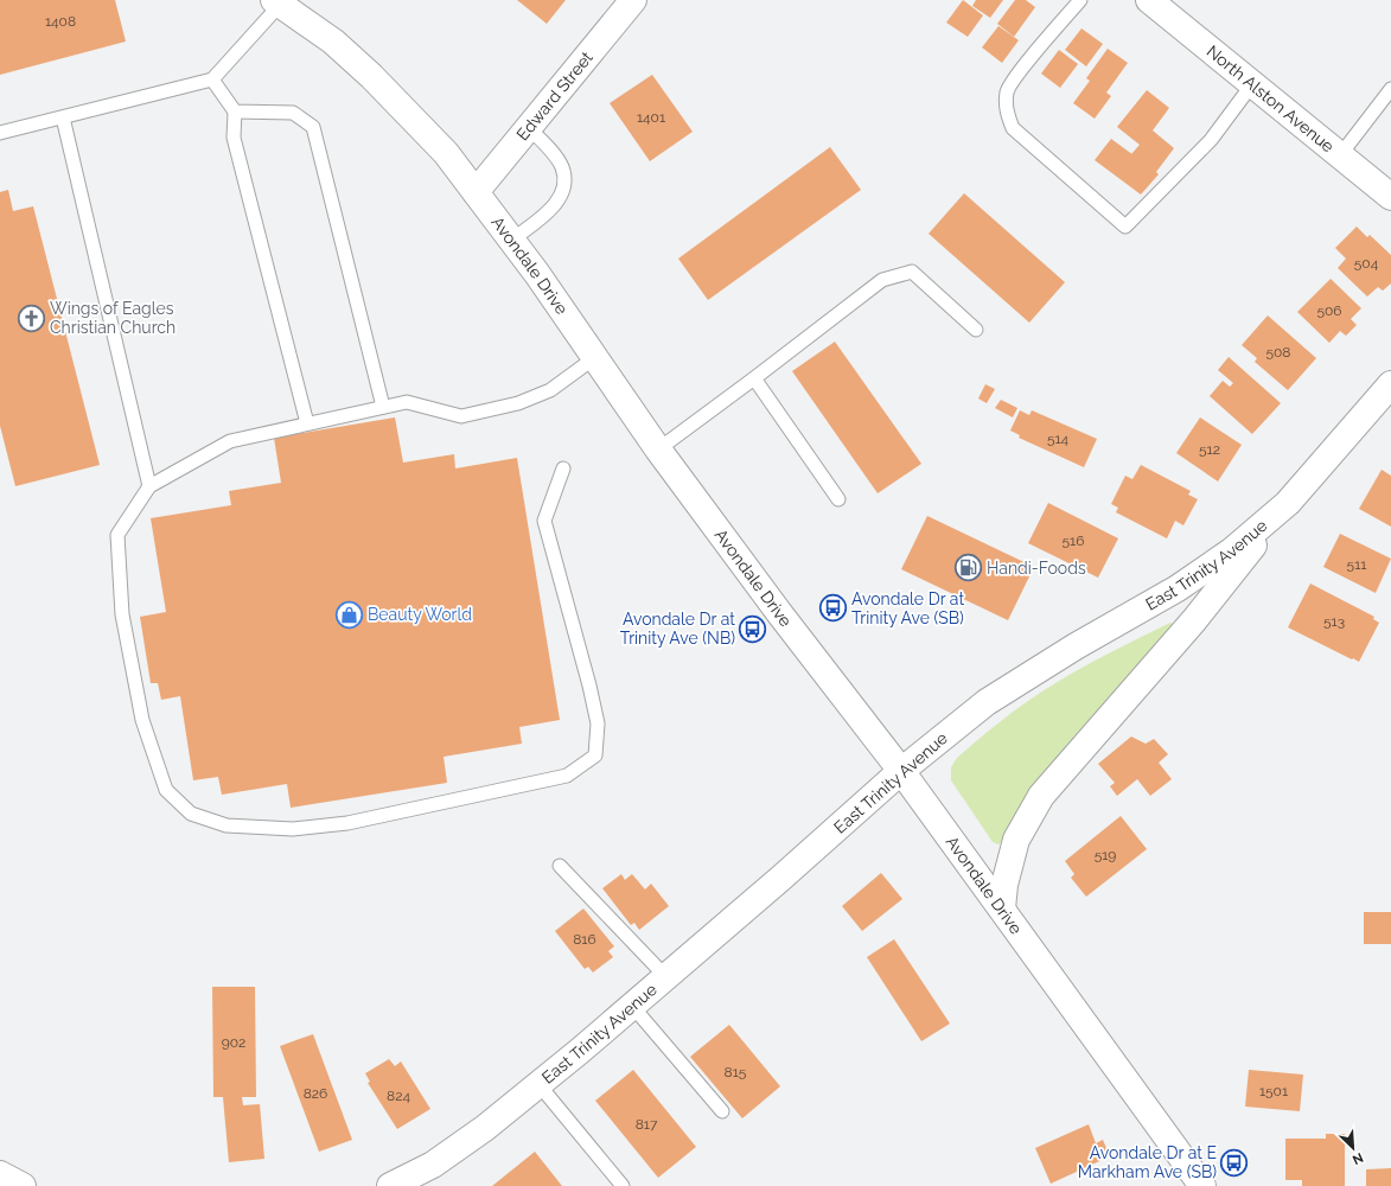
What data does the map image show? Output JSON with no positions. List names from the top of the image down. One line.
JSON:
{"streets":{"street":["Edward Street","North Alston Avenue","Avondale Drive","East Trinity Avenue"]},"crossings":[["Edward Street","Avondale Drive"],["Avondale Drive","East Trinity Avenue"]],"places":{"church":["Wings of Eagles Christian Church"],"fuel station":["Handi-Foods"],"bus stop":["Avondale Dr at Trinity Ave (SB)","Avondale Dr at Trinity Ave (NB)","Avondale Dr at E Markham Ave (SB)"],"shop":["Beauty World"]},"house_numbers":["1408","1401","504","506","508","514","512","516","511","513","519","816","902","815","1501","826","824","817"],"north":"bottom right"}
